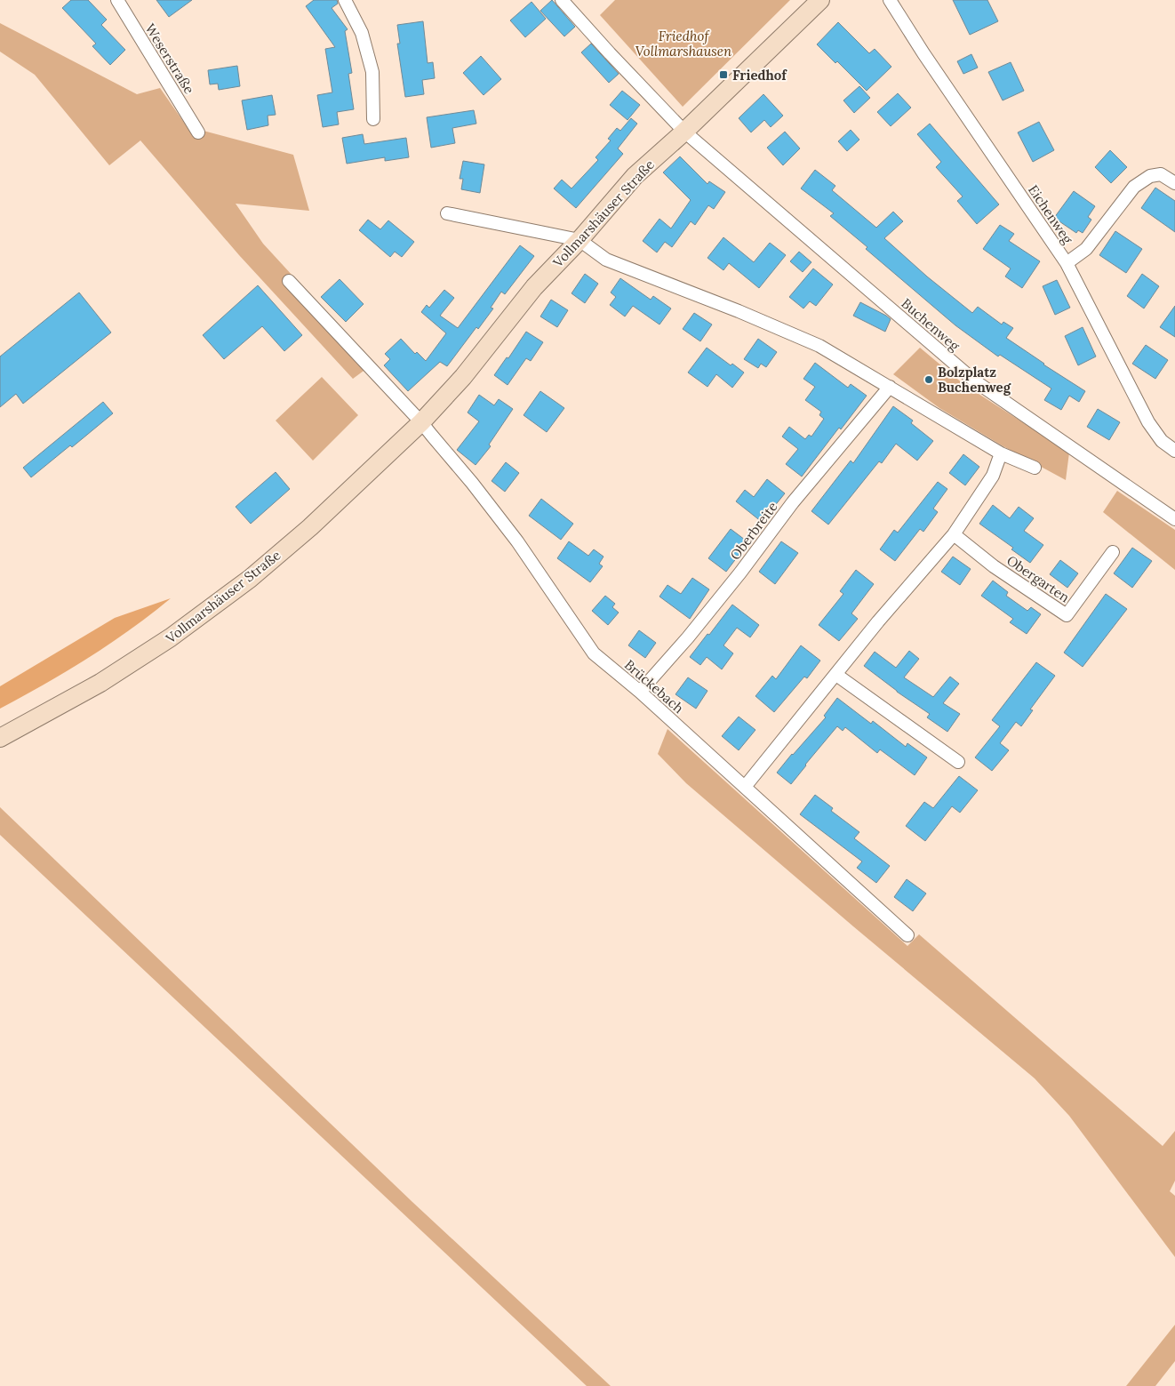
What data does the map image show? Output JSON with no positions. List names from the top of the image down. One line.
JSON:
{"streets":{"main road":["Vollmarshäuser Straße"],"street":["Weserstraße","Eichenweg","Buchenweg","Oberbreite","Obergarten","Brückebach"]},"crossings":[["Vollmarshäuser Straße","Buchenweg"],["Vollmarshäuser Straße","Brückebach"],["Oberbreite","Brückebach"]],"parks":["Friedhof Vollmarshausen"],"places":{"transit":["Friedhof"],"other":["Bolzplatz Buchenweg"]}}
